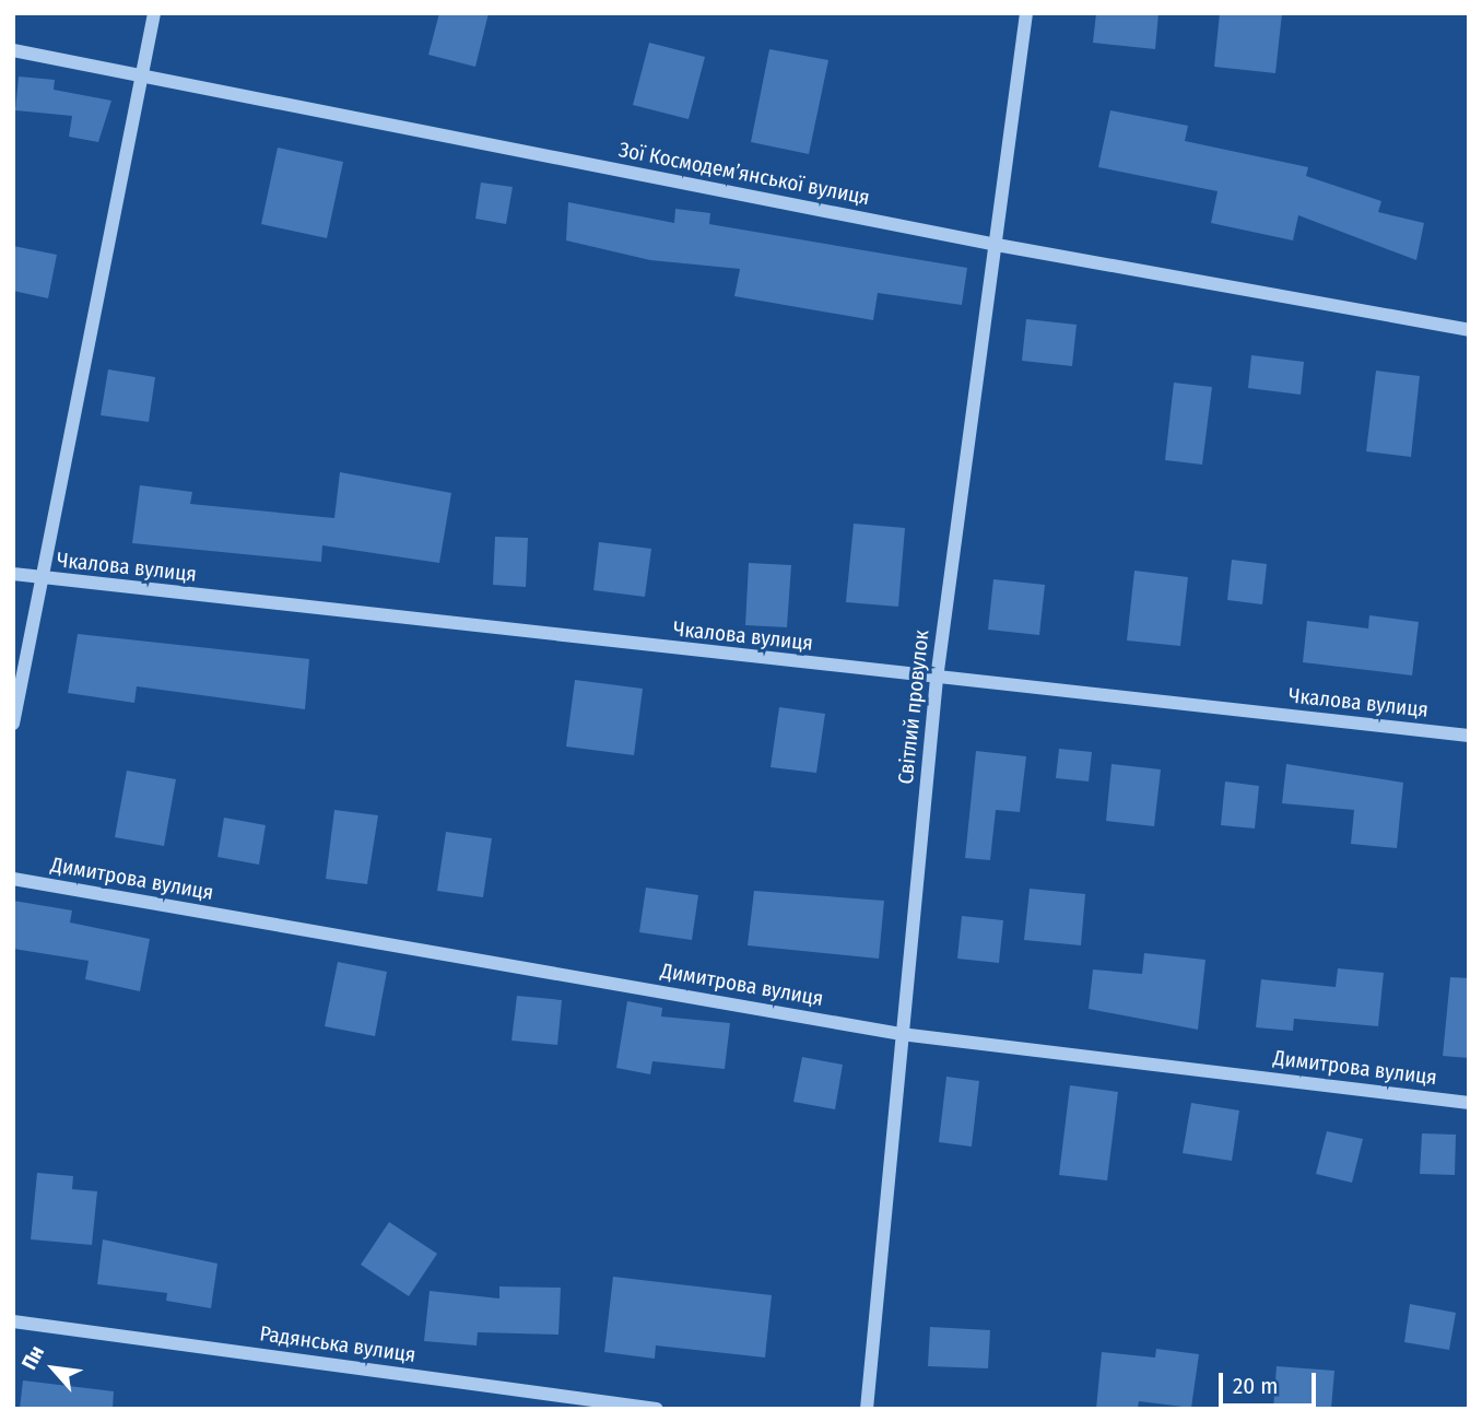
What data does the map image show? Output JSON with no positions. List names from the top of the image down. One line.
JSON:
{"streets":{"street":["Зої Космодем’янської вулиця","Чкалова вулиця","Світлий провулок","Димитрова вулиця","Радянська вулиця"]},"crossings":[["Зої Космодем’янської вулиця","Світлий провулок"],["Чкалова вулиця","Світлий провулок"],["Світлий провулок","Димитрова вулиця"]],"scale_bar":"20 m","north":"top left"}
